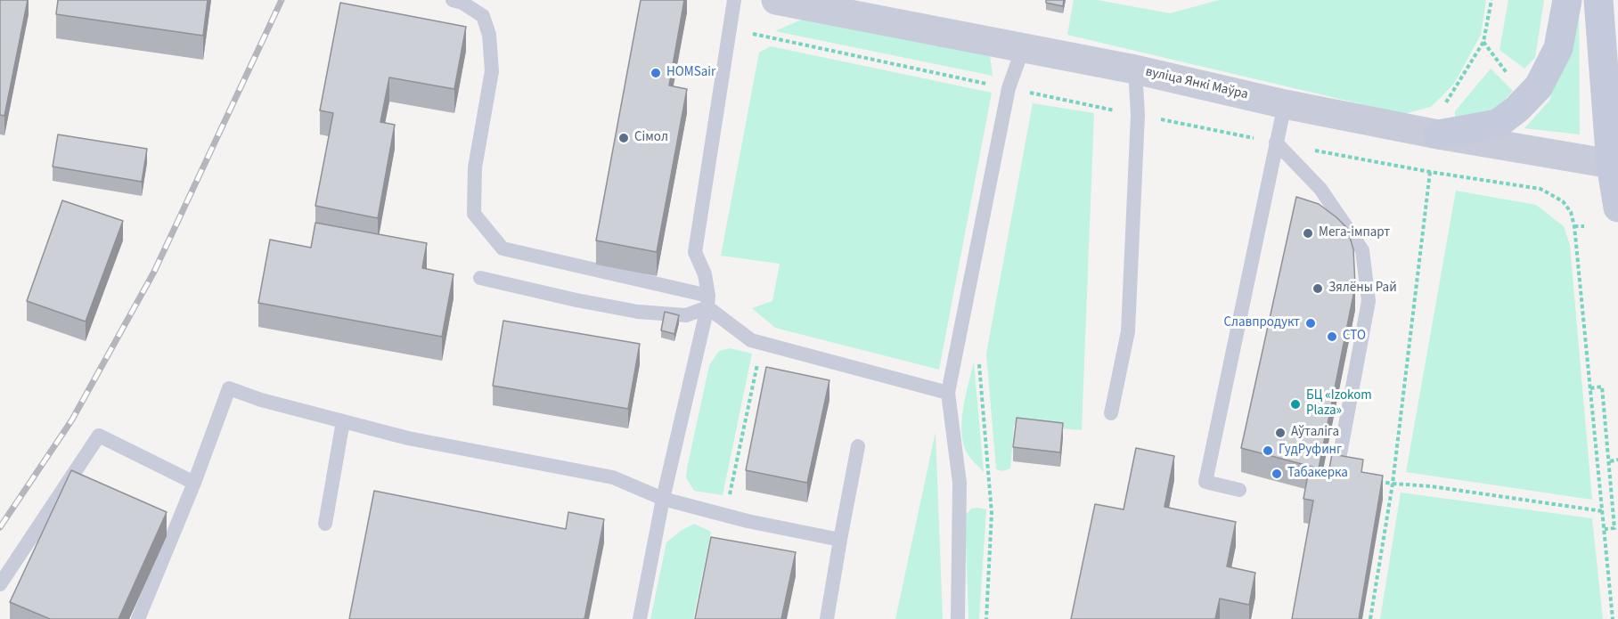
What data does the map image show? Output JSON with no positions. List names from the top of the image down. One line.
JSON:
{"streets":{"street":["вуліца Янкі Маўра"]},"places":["HOMSair","Сімол","Мега-імпарт","Зялёны Рай","Славпродукт","СТО","БЦ «Izokom Plaza»","Аўталіга","ГудРуфинг","Табакерка"]}
